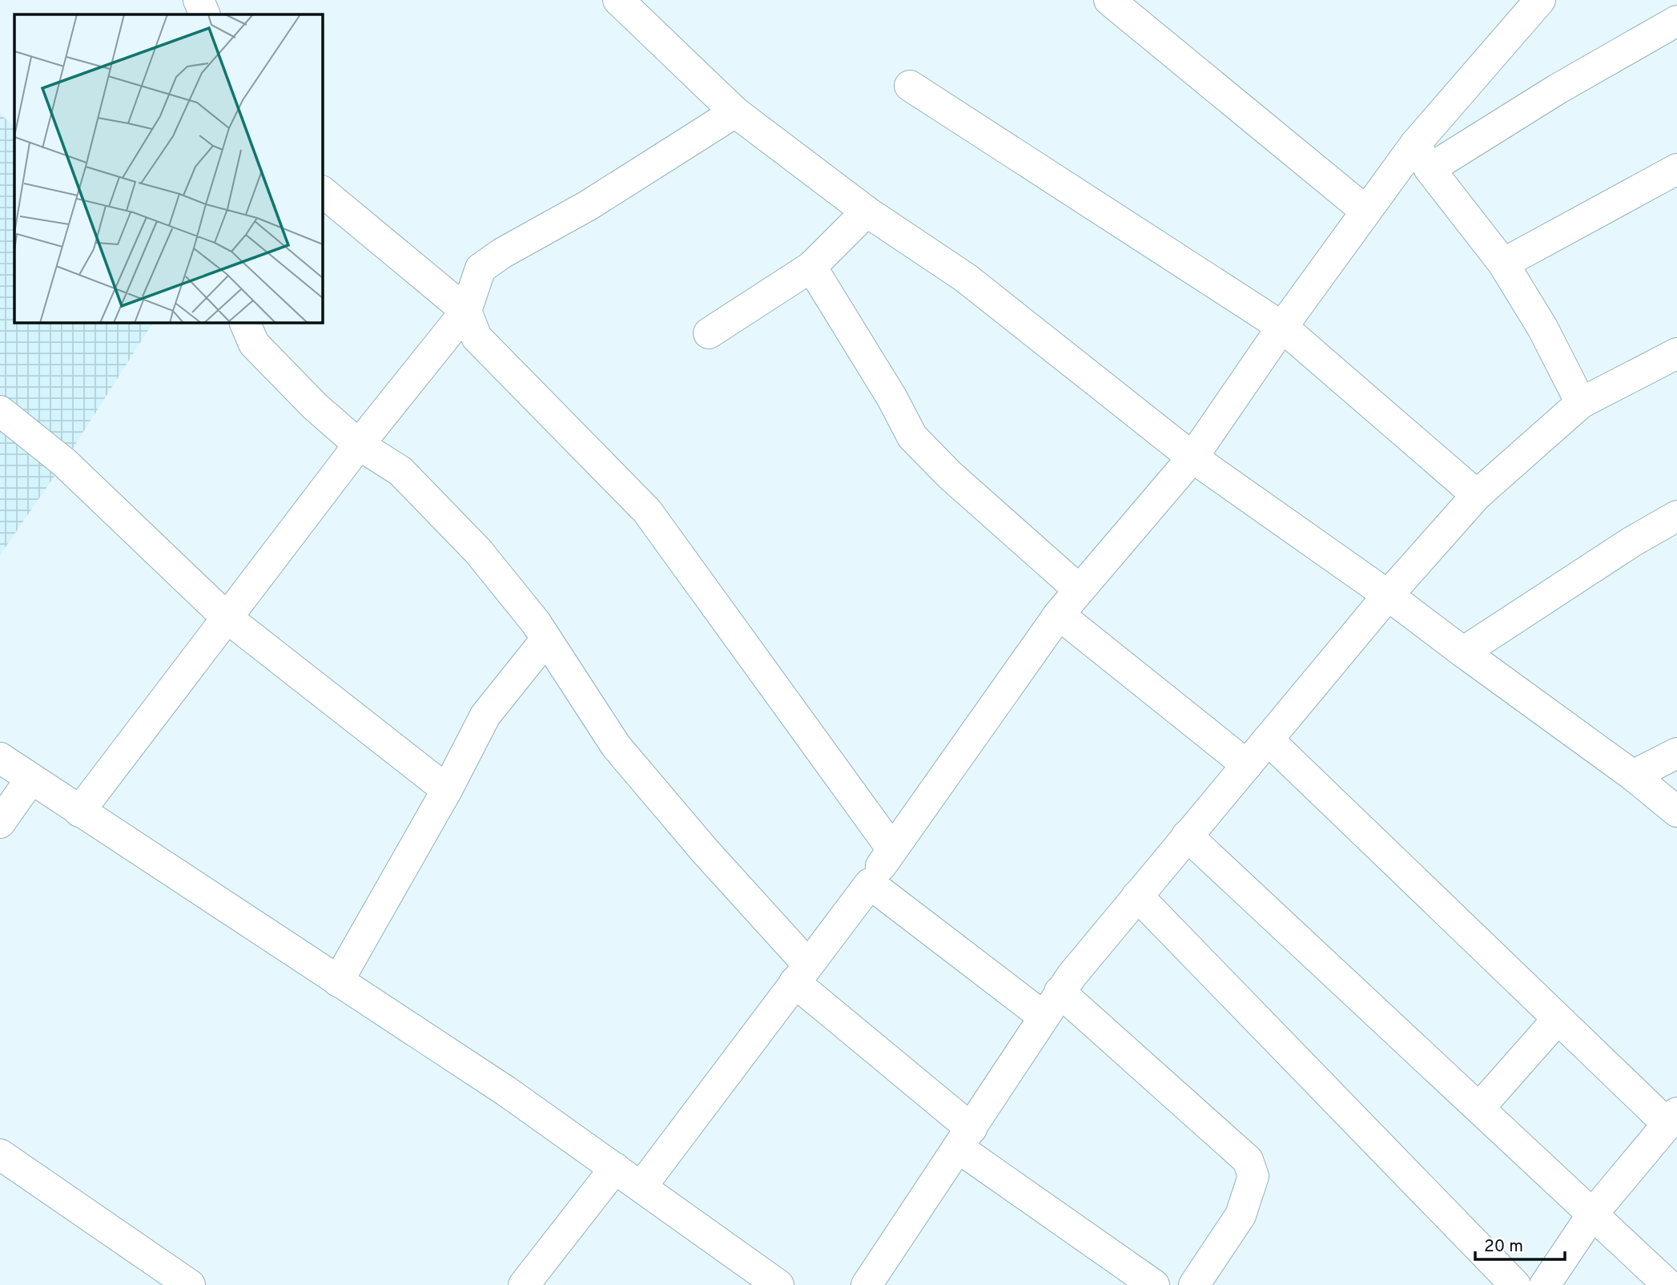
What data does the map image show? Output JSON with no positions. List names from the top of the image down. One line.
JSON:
{"scale_bar":"20 m"}
